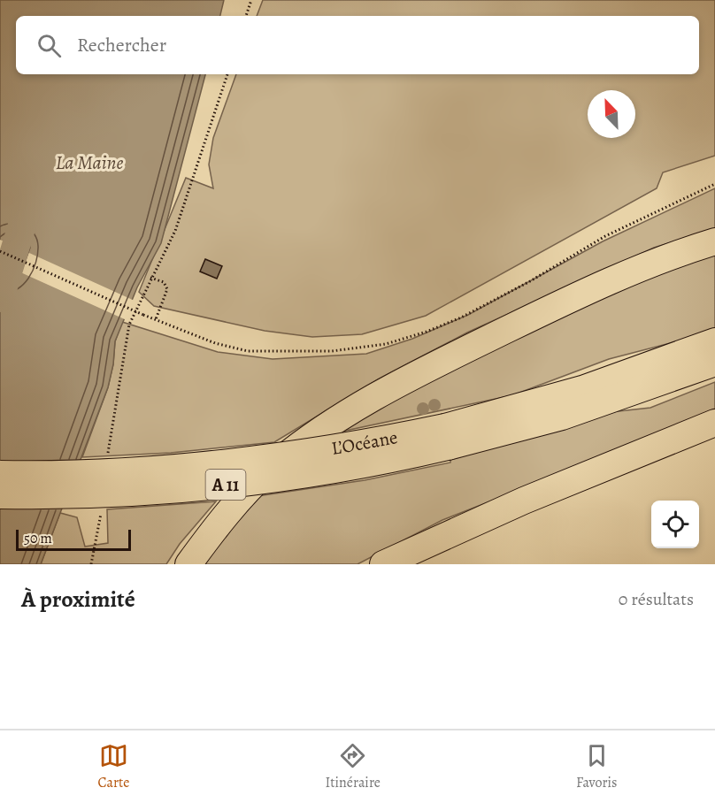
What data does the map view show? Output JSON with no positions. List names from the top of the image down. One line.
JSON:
{"streets":{"highway":["L’Océane","A 11"]},"water":["La Maine"],"scale_bar":"50 m","north":"top left","page":{"search":"Rechercher","scale":"50 m","heading":["À proximité","0 résultats"],"nav":["Carte","Itinéraire","Favoris"]}}
